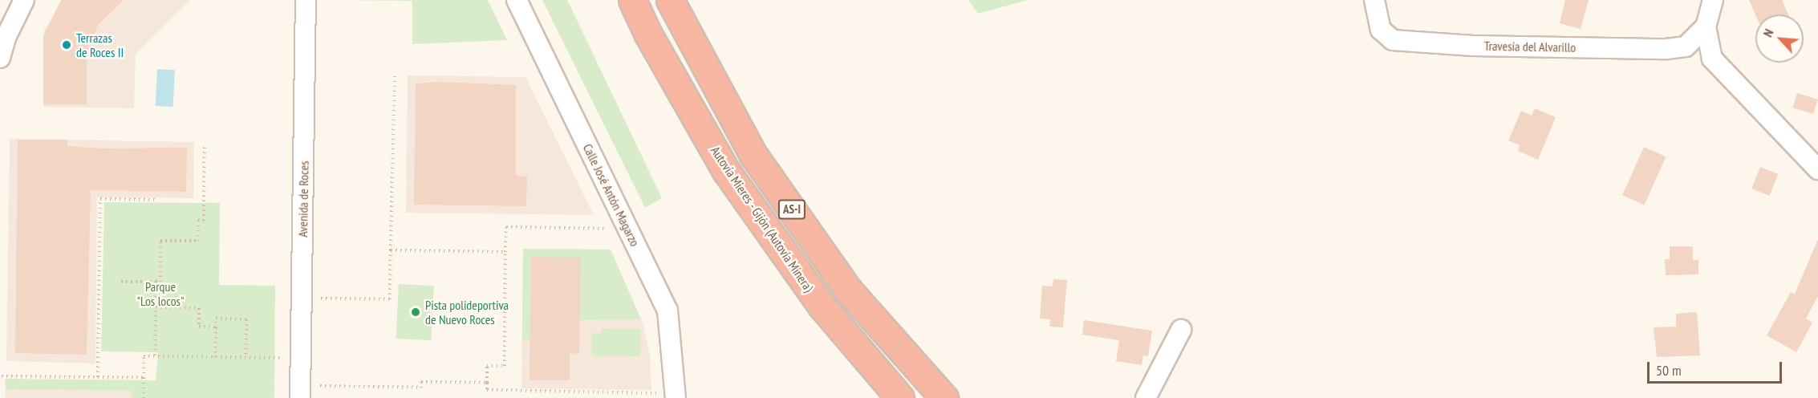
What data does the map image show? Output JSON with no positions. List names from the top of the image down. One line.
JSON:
{"streets":{"highway":["AS-I","Autovía Mieres - Gijón (Autovía Minera)"],"street":["Travesía del Alvarillo","Calle José Antón Magarzo","Avenida de Roces"]},"parks":["Parque \"Los locos\""],"places":["Terrazas de Roces II","Pista polideportiva de Nuevo Roces"],"scale_bar":"50 m","north":"top left"}
